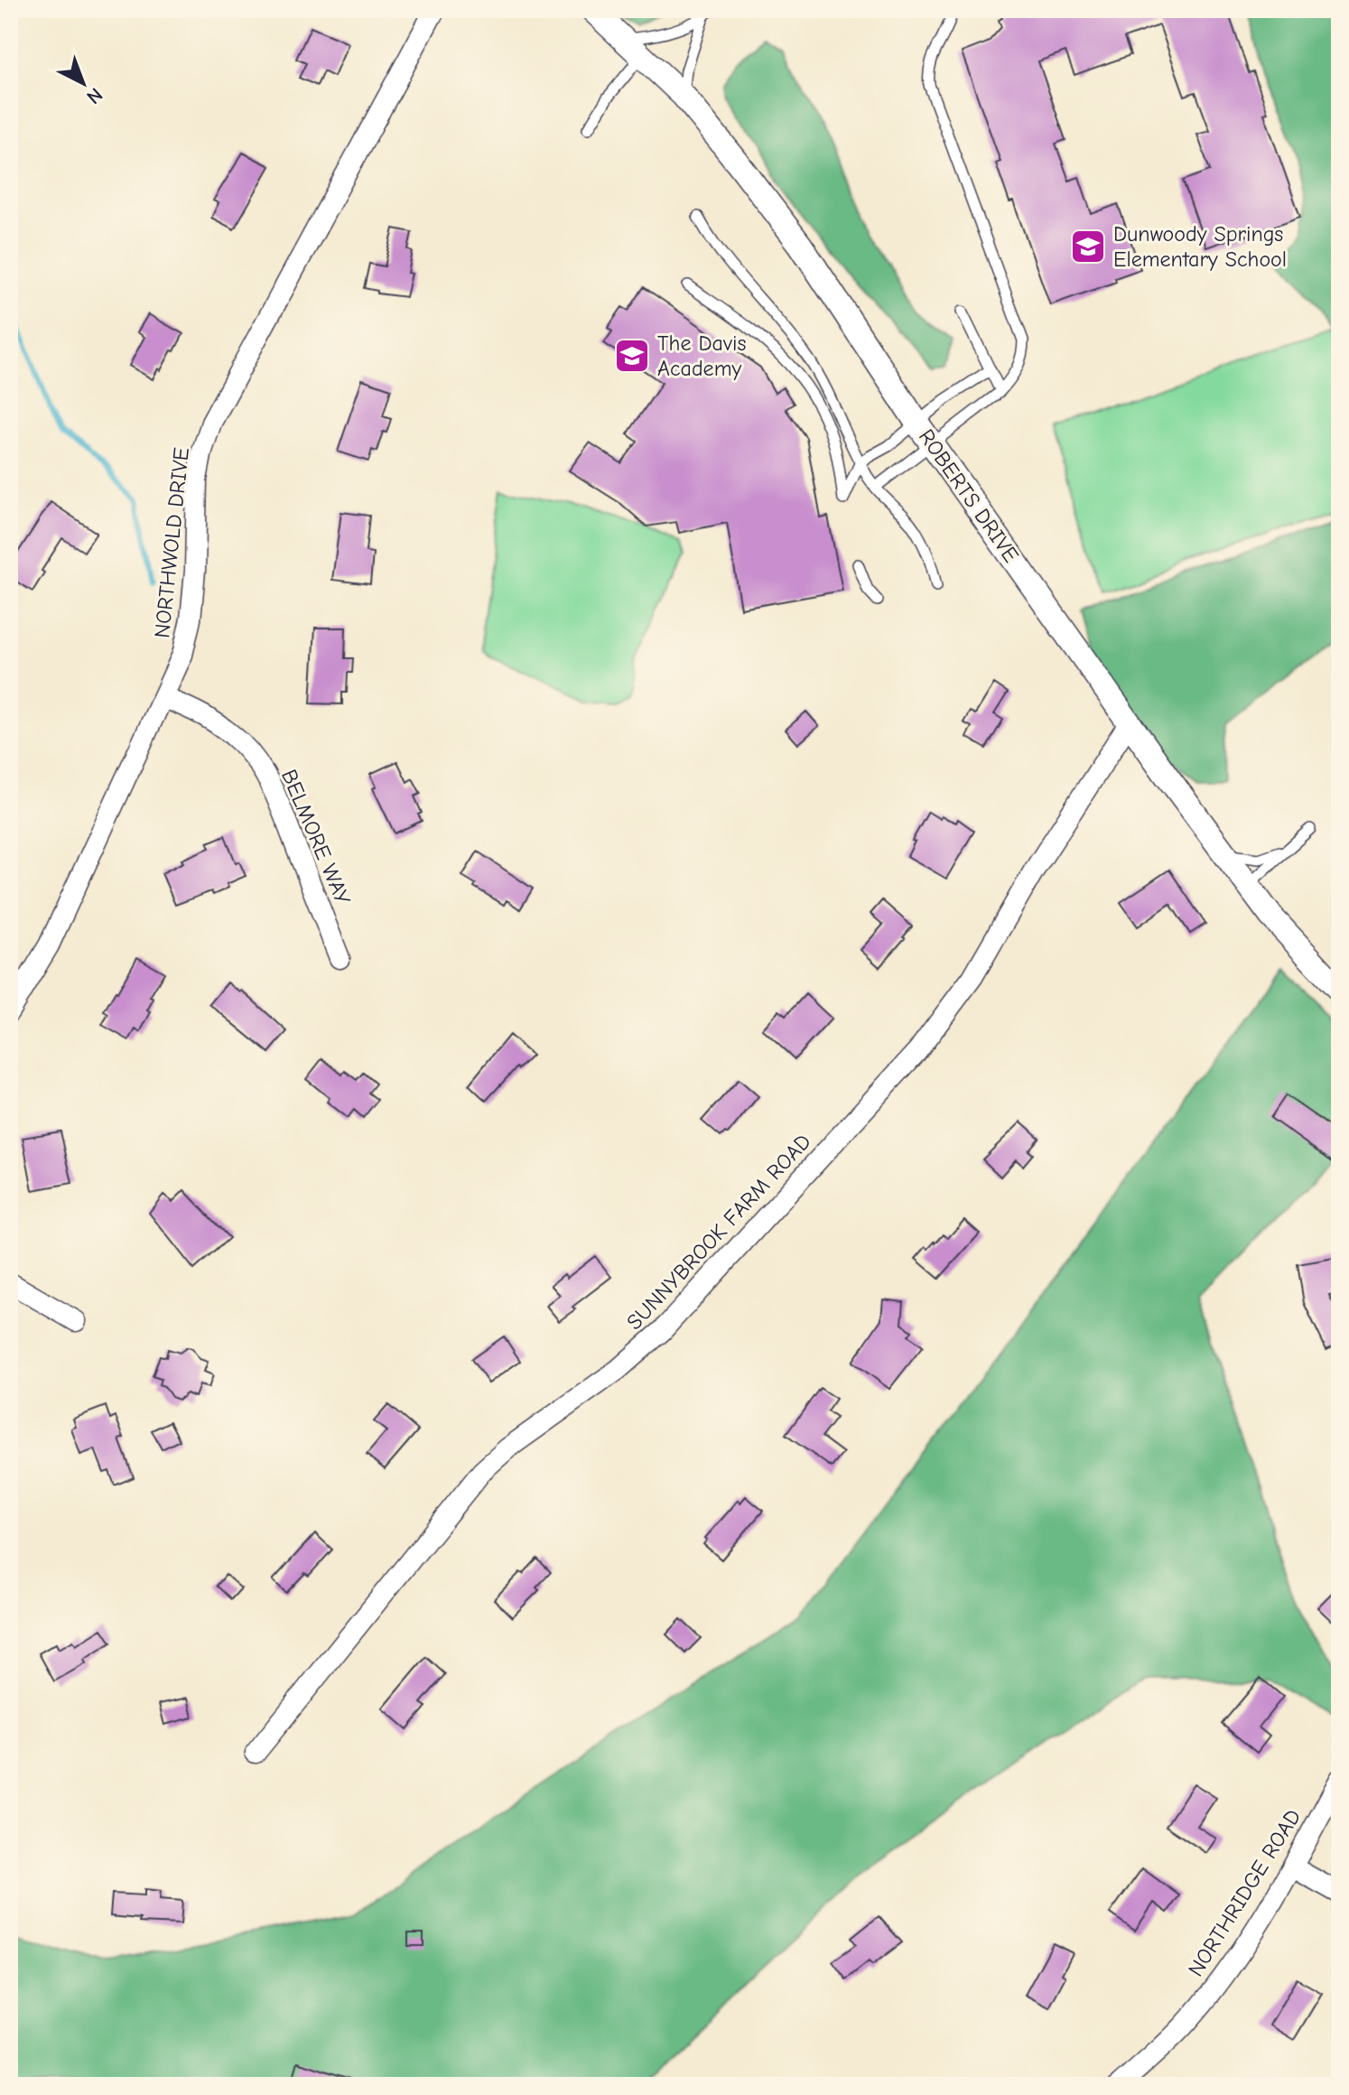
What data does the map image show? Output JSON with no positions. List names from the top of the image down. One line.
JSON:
{"streets":{"street":["ROBERTS DRIVE","NORTHWOLD DRIVE","BELMORE WAY","SUNNYBROOK FARM ROAD","NORTHRIDGE ROAD"]},"crossings":[["ROBERTS DRIVE","SUNNYBROOK FARM ROAD"],["NORTHWOLD DRIVE","BELMORE WAY"]],"places":{"school or university":["Dunwoody Springs Elementary School","The Davis Academy"]},"north":"bottom right"}
